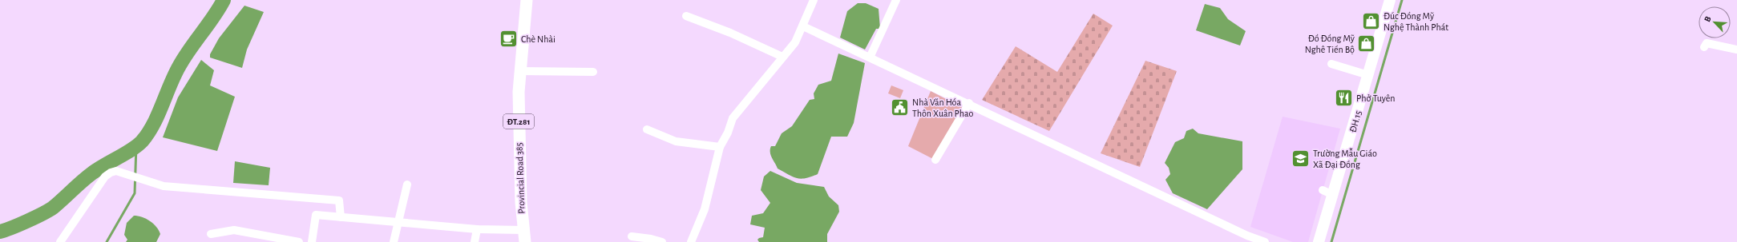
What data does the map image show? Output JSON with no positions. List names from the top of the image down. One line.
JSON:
{"streets":{"main road":["ĐT.281","ĐH.15","Provincial Road 385"]},"places":{"shop":["Đúc Đồng Mỹ Nghệ Thành Phát","Đồ Đồng Mỹ Nghê Tiến Bộ"],"cafe":["Chè Nhài"],"restaurant":["Phở Tuyên"],"public building":["Nhà Văn Hóa Thôn Xuân Phao"],"school or university":["Trường Mẫu Giáo Xã Đại Đồng"]},"north":"top left"}
